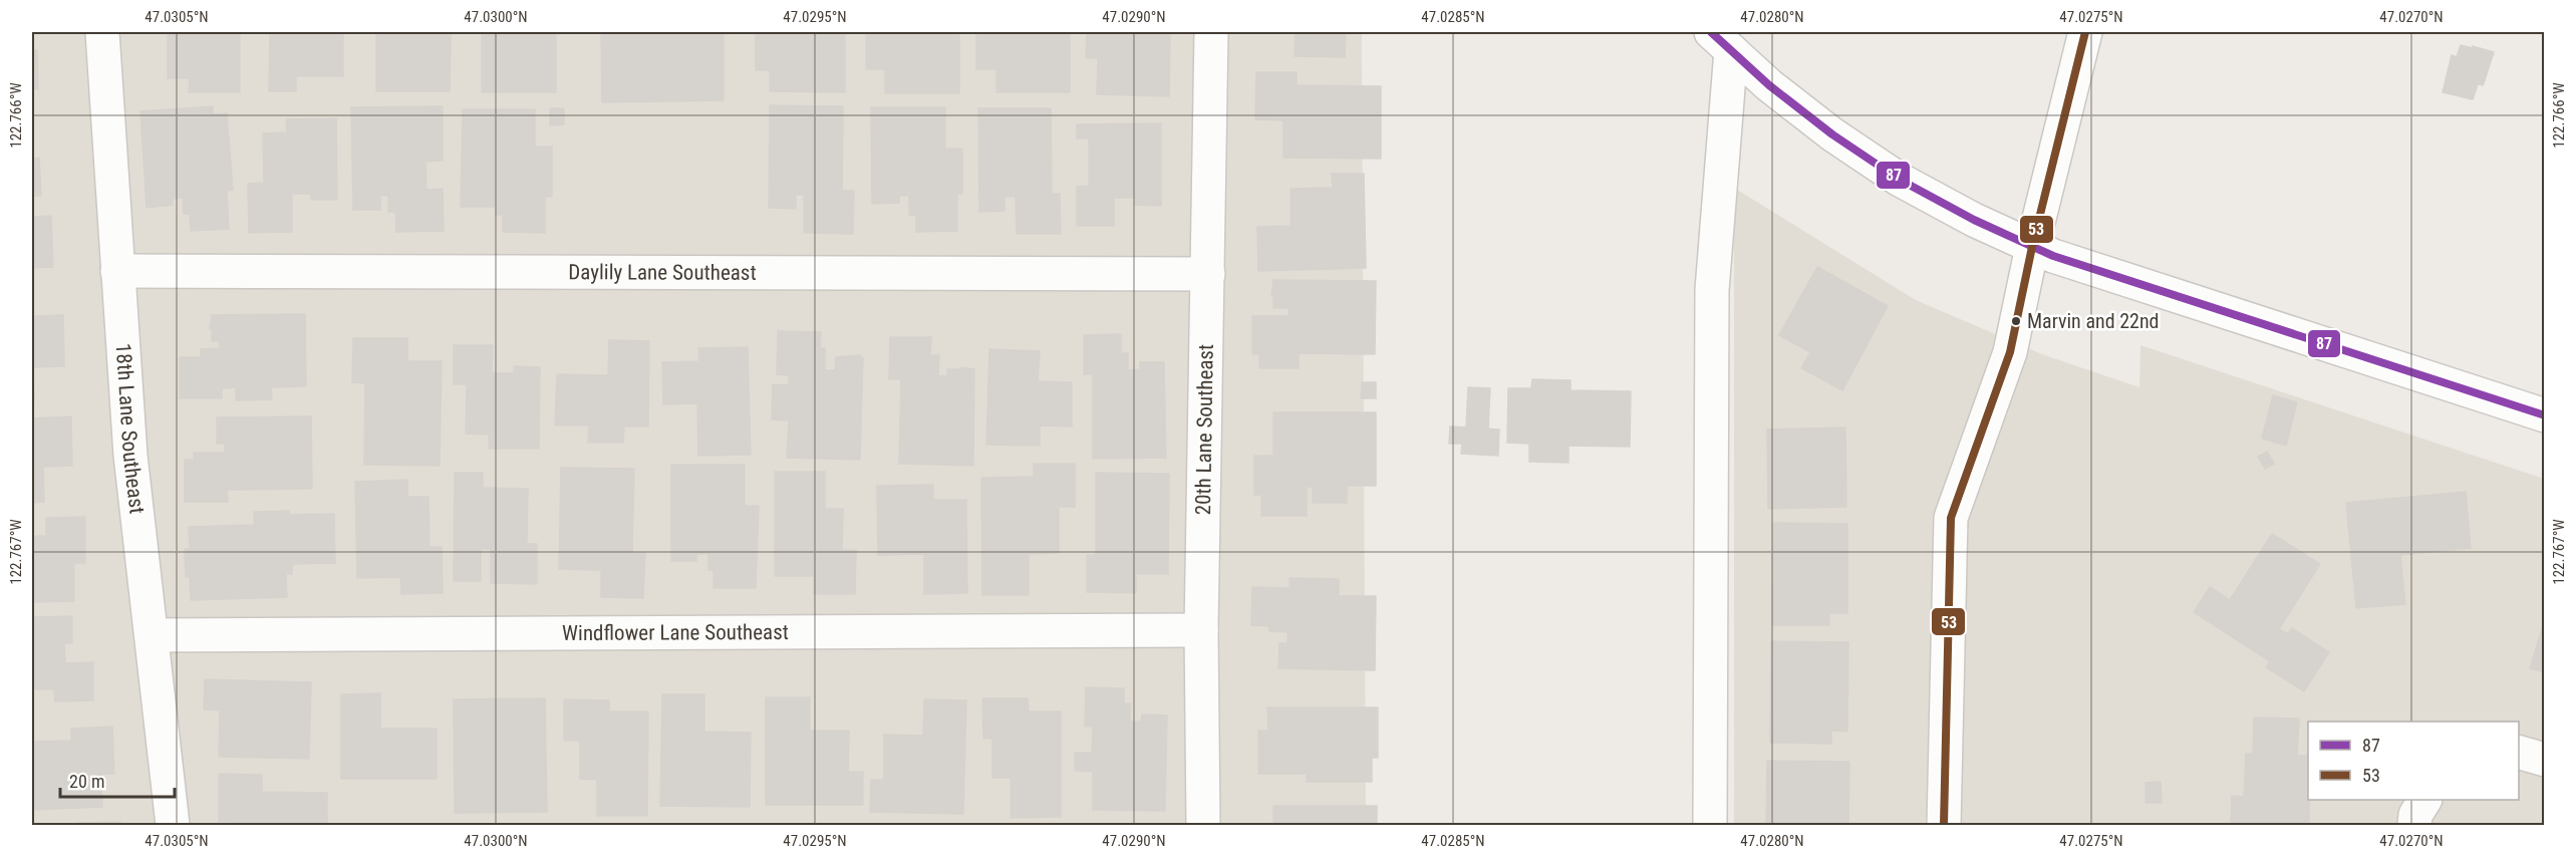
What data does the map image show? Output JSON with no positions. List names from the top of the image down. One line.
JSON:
{"streets":{"street":["Daylily Lane Southeast","20th Lane Southeast","18th Lane Southeast","Windflower Lane Southeast"]},"crossings":[["Daylily Lane Southeast","20th Lane Southeast"],["Daylily Lane Southeast","18th Lane Southeast"],["20th Lane Southeast","Windflower Lane Southeast"],["18th Lane Southeast","Windflower Lane Southeast"]],"places":["Marvin and 22nd"],"lines":["transit line 87","transit line 53"],"legend":["87","53"],"scale_bar":"20 m","coordinates":["47.0305°N","47.0300°N","47.0295°N","47.0290°N","47.0285°N","47.0280°N","47.0275°N","47.0270°N","122.766°W","122.767°W"]}
